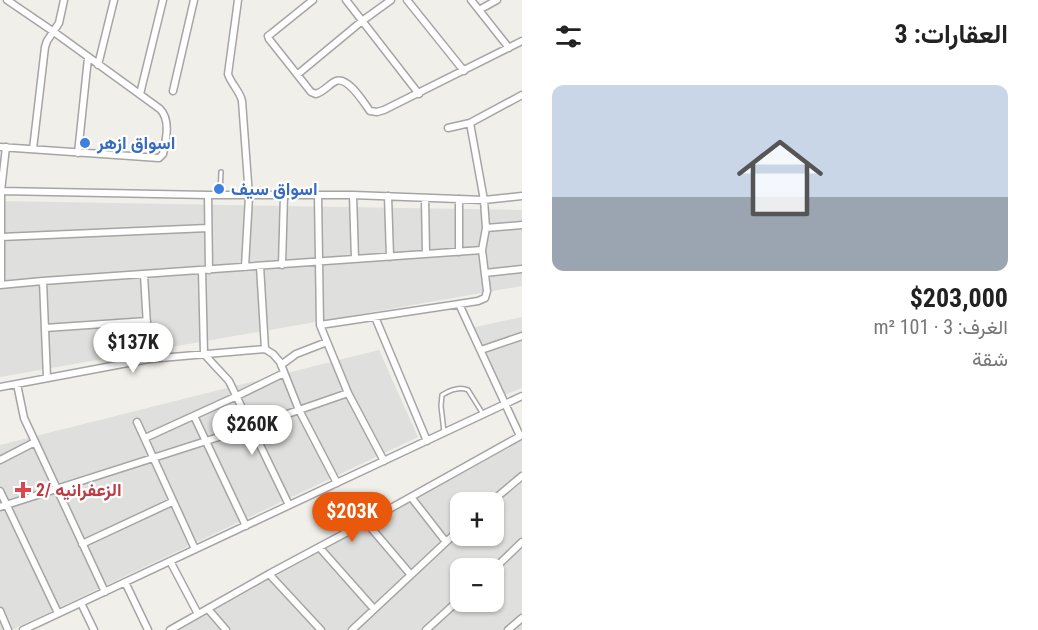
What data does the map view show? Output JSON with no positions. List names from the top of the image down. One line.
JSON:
{"places":{"other":["اسواق ازهر","اسواق سيف"],"health":["الزعفرانيه /2"]},"page":{"heading":"العقارات: 3","list":[{"name":"$203,000","note":"الغرف: 3 · 101 m² · شقة"}],"price":["$137K","$260K","$203K"],"map_buttons":["+","−"]}}
